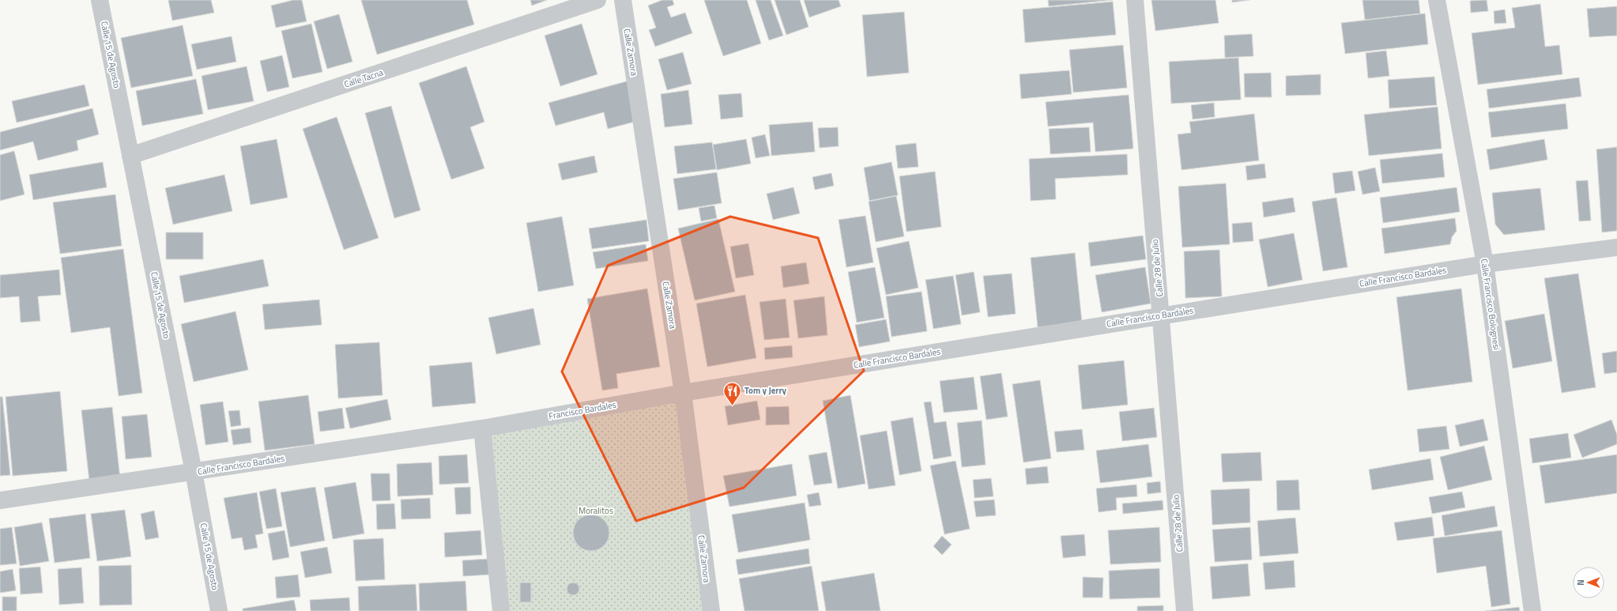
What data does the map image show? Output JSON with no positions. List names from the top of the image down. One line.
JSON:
{"streets":{"street":["Calle Zamora","Calle 15 de Agosto","Calle Tacna","Calle 28 de Julio","Calle Francisco Bardales","Calle Francisco Bolognesi","Francisco Bardales"]},"crossings":[["Calle Zamora","Calle Francisco Bardales"],["Calle Zamora","Francisco Bardales"],["Calle 15 de Agosto","Calle Tacna"],["Calle 15 de Agosto","Calle Francisco Bardales"],["Calle 28 de Julio","Calle Francisco Bardales"],["Calle Francisco Bardales","Calle Francisco Bolognesi"],["Calle Francisco Bardales","Francisco Bardales"]],"parks":["Moralitos"],"places":{"restaurant":["Tom y Jerry"]},"north":"left"}
